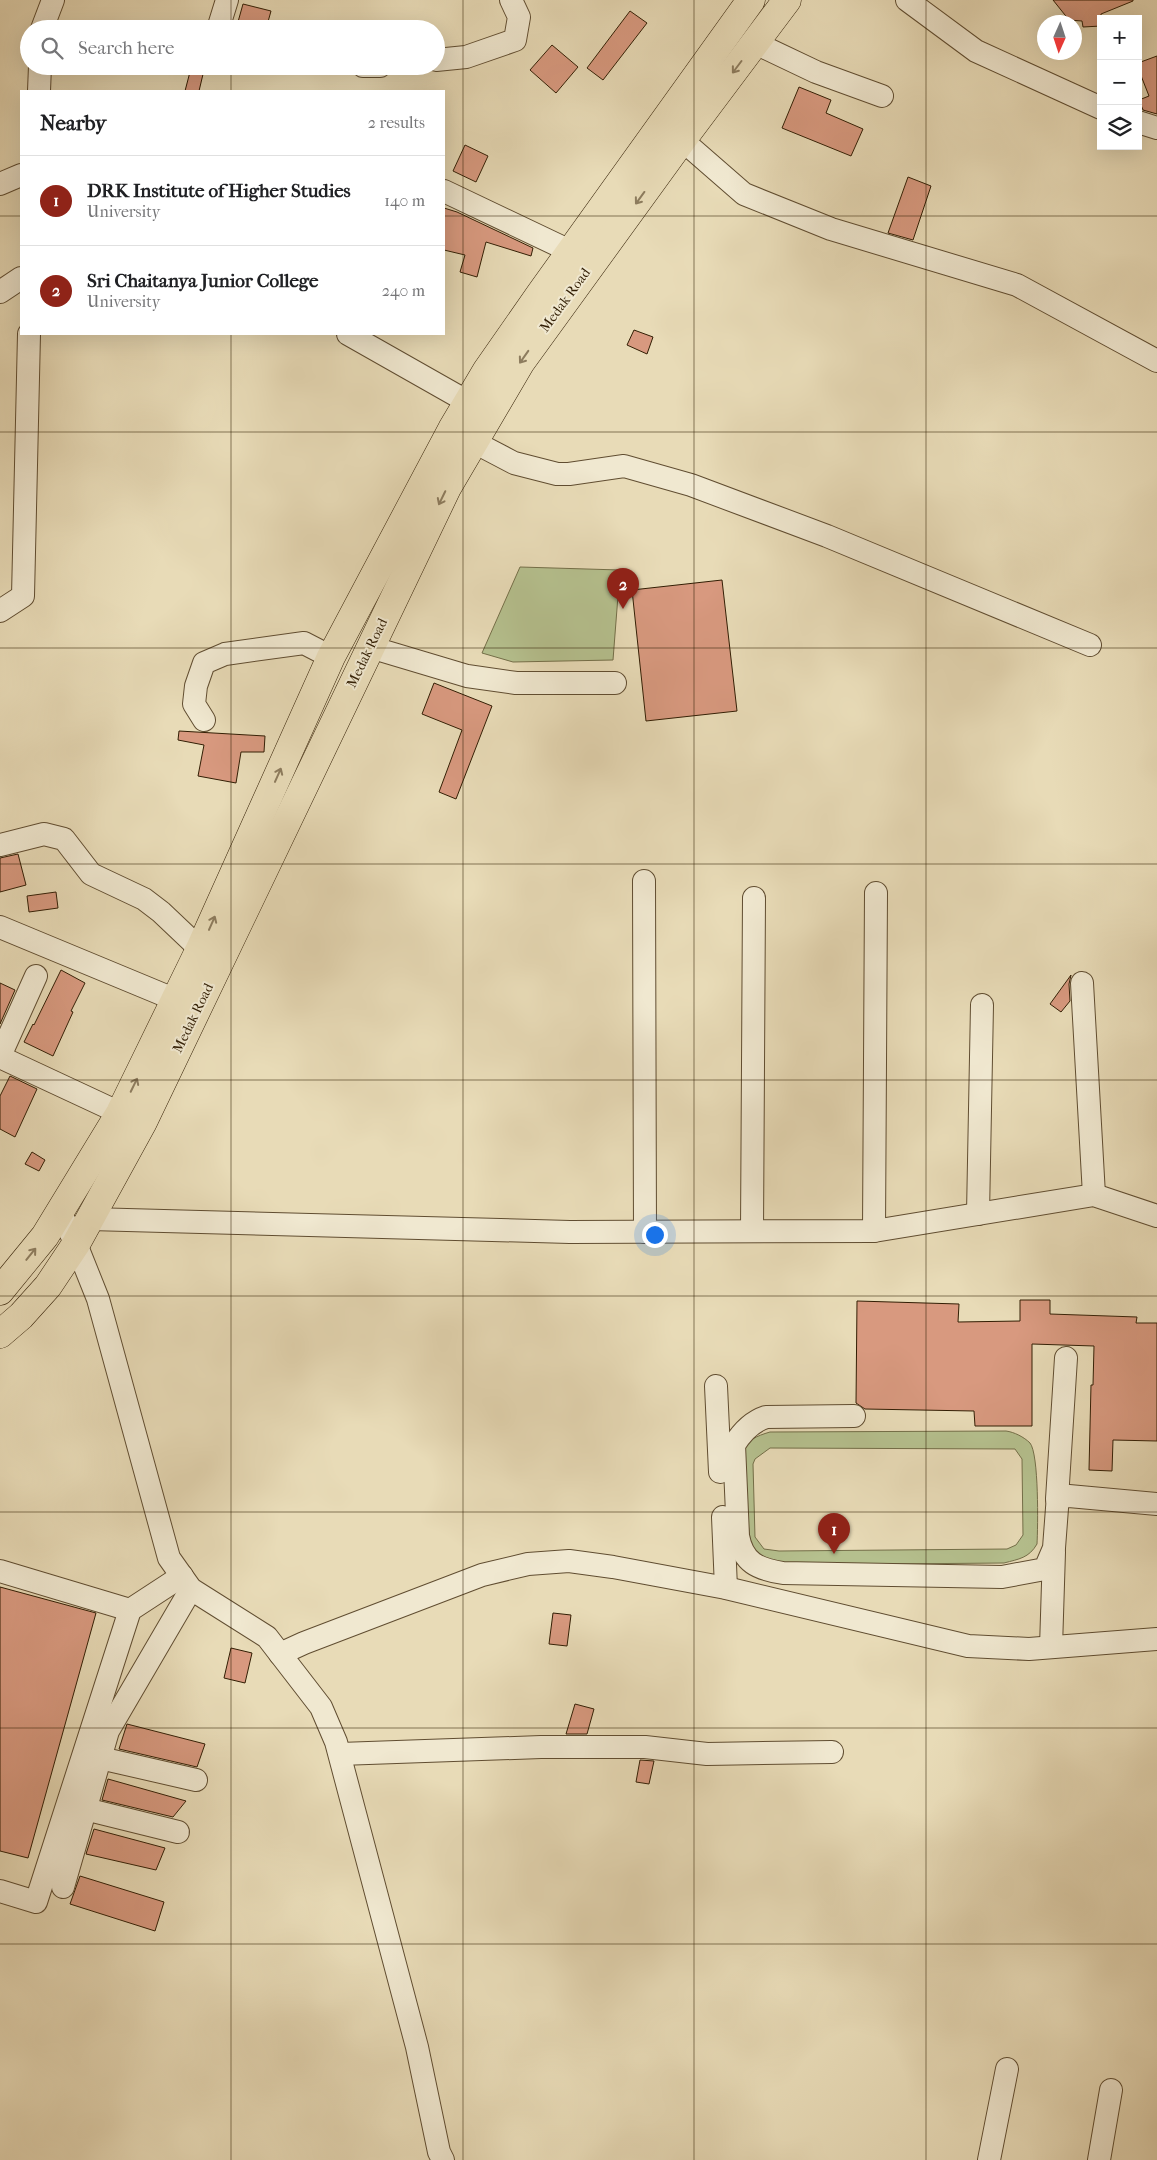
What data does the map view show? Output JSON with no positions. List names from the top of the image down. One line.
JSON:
{"streets":{"main road":["Medak Road"]},"north":"bottom","page":{"map_buttons":["+","−"],"search":"Search here","heading":["Nearby","2 results"],"list":[{"mark":"1","name":"DRK Institute of Higher Studies","note":"University","value":"140 m"},{"mark":"2","name":"Sri Chaitanya Junior College","note":"University","value":"240 m"}],"pins":["2","1"]}}
